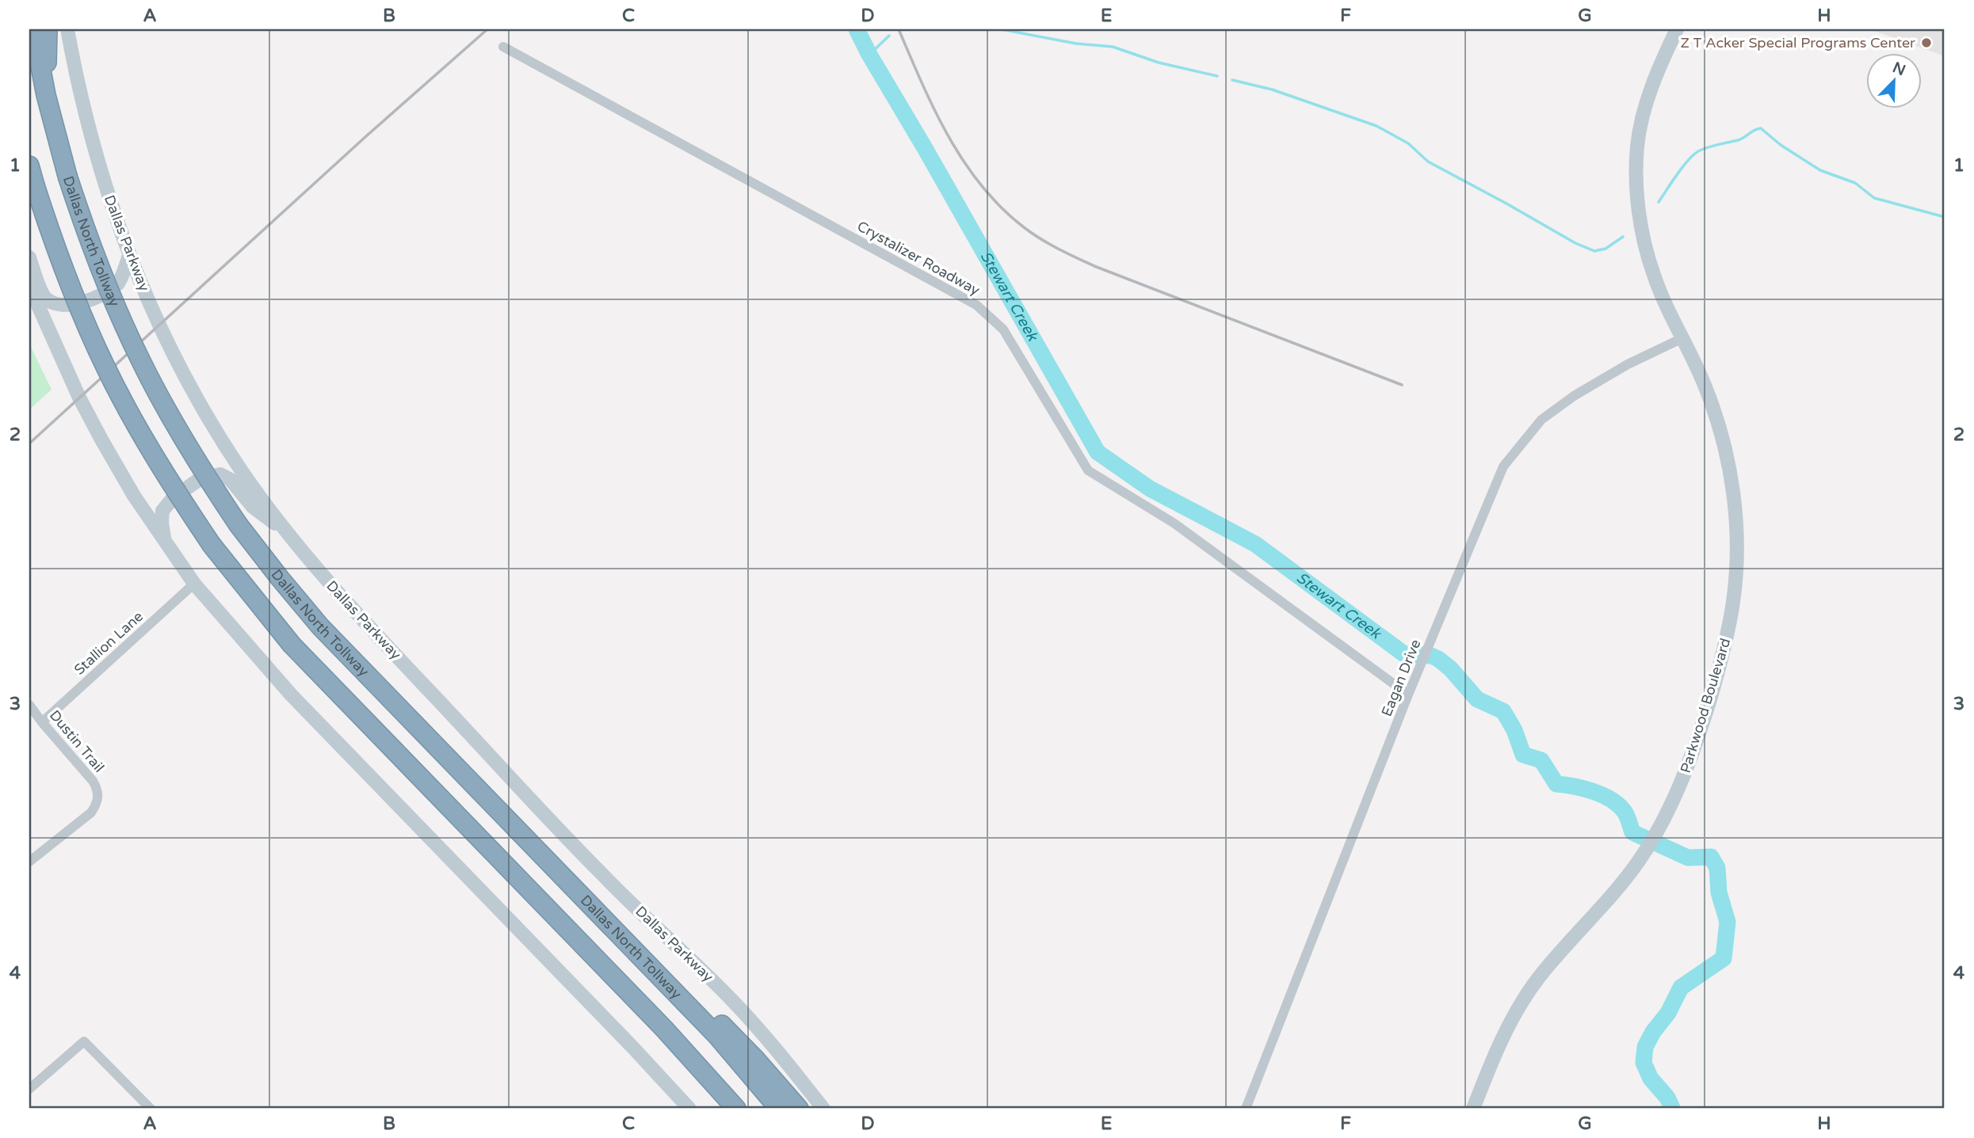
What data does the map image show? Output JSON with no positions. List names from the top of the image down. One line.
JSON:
{"streets":{"highway":["Dallas North Tollway"],"main road":["Dallas Parkway","Parkwood Boulevard"],"street":["Crystalizer Roadway","Stallion Lane","Eagan Drive","Dustin Trail"]},"crossings":[["Crystalizer Roadway","Eagan Drive"],["Stallion Lane","Dustin Trail"],["Eagan Drive","Parkwood Boulevard"]],"water":["Stewart Creek"],"places":["Z T Acker Special Programs Center"],"north":"top right","grid":{"columns":["A","B","C","D","E","F","G","H"],"rows":["1","2","3","4"]}}
